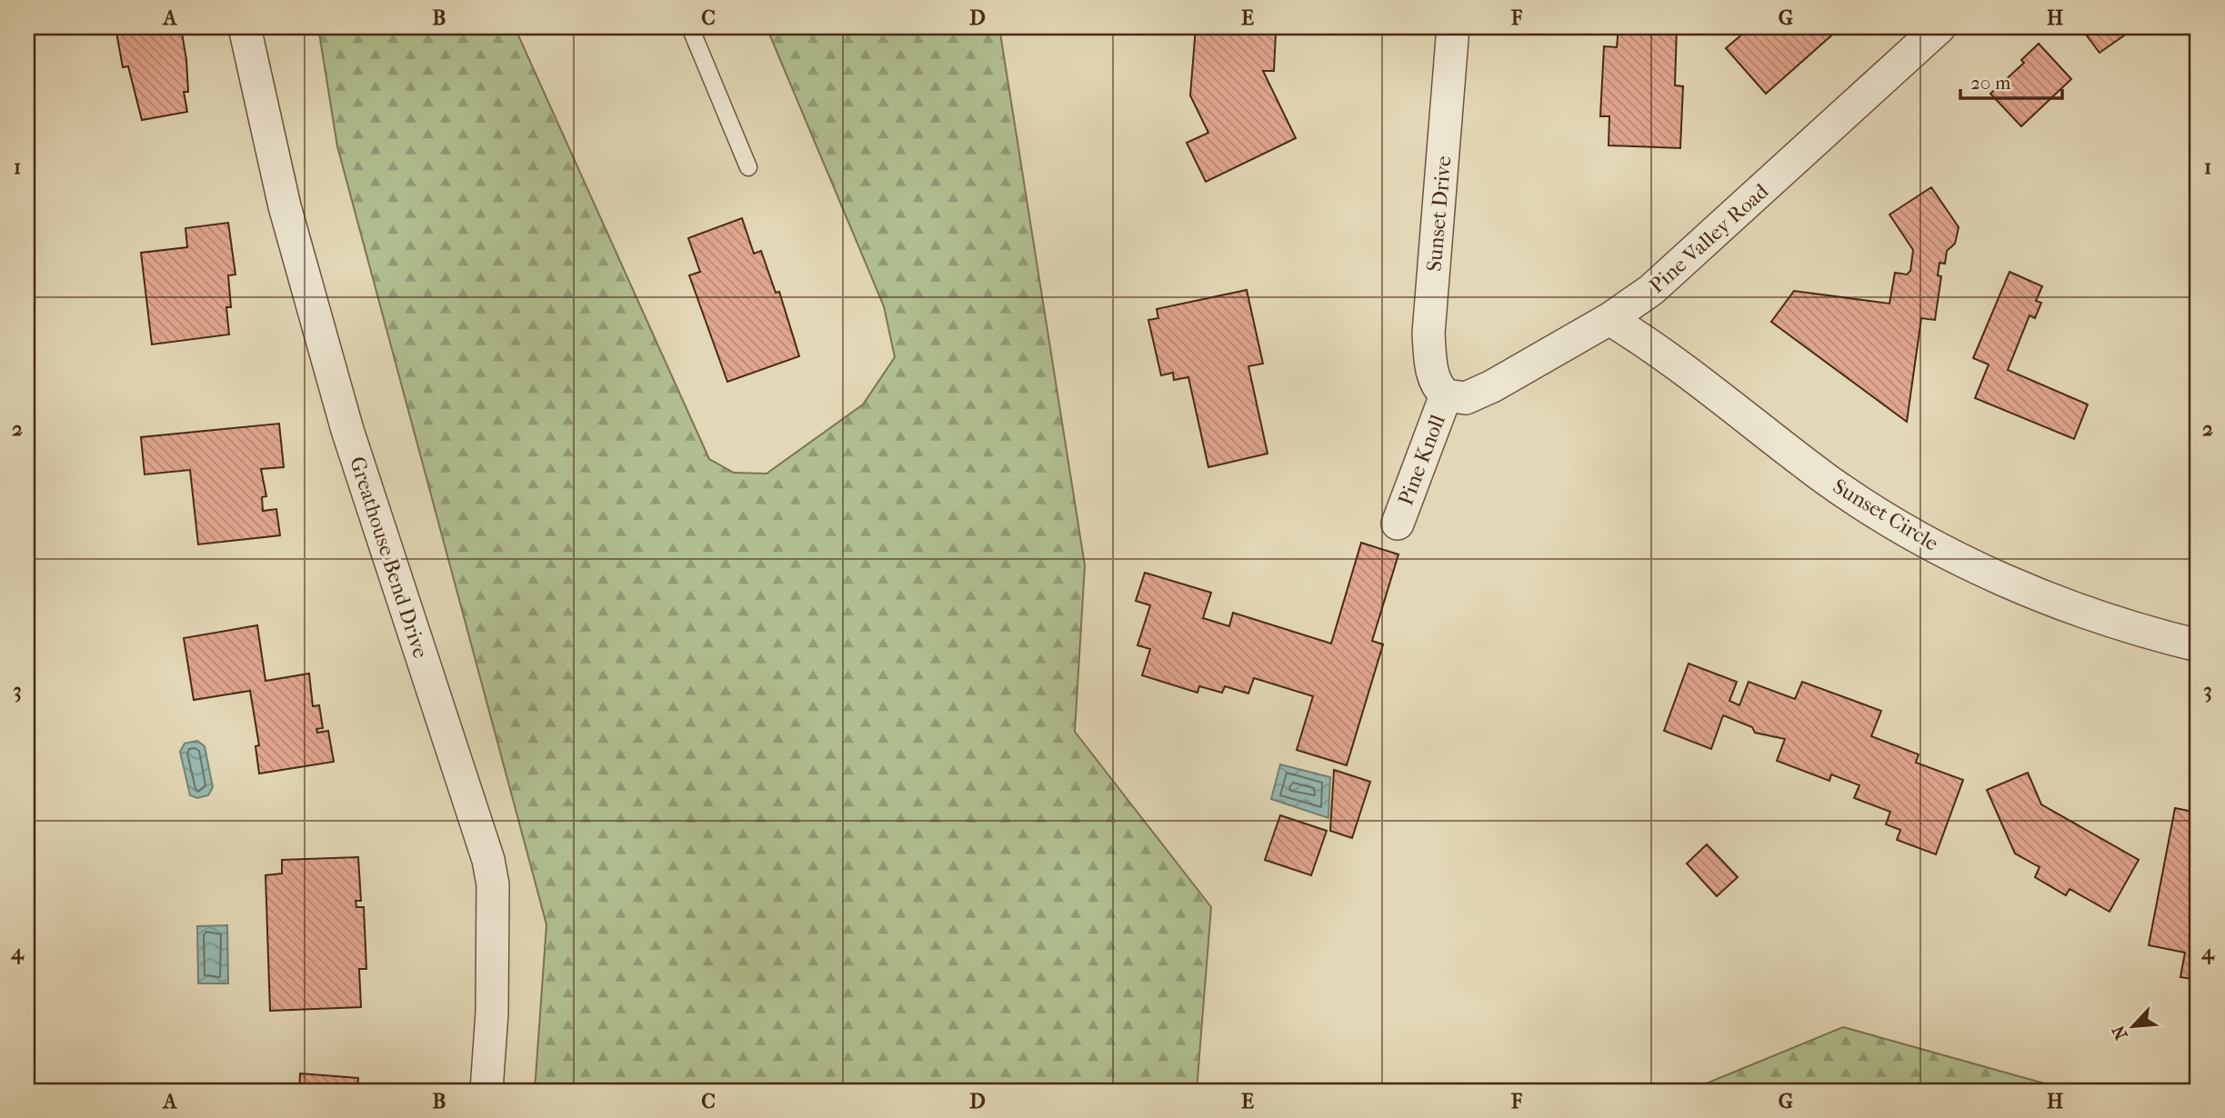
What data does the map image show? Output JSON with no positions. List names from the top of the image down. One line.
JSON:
{"streets":{"street":["Sunset Drive","Pine Valley Road","Pine Knoll","Sunset Circle","Greathouse Bend Drive"]},"crossings":[["Sunset Drive","Pine Valley Road"],["Sunset Drive","Pine Knoll"],["Pine Valley Road","Pine Knoll"],["Pine Valley Road","Sunset Circle"]],"scale_bar":"20 m","north":"bottom left","grid":{"columns":["A","B","C","D","E","F","G","H"],"rows":["1","2","3","4"]}}
